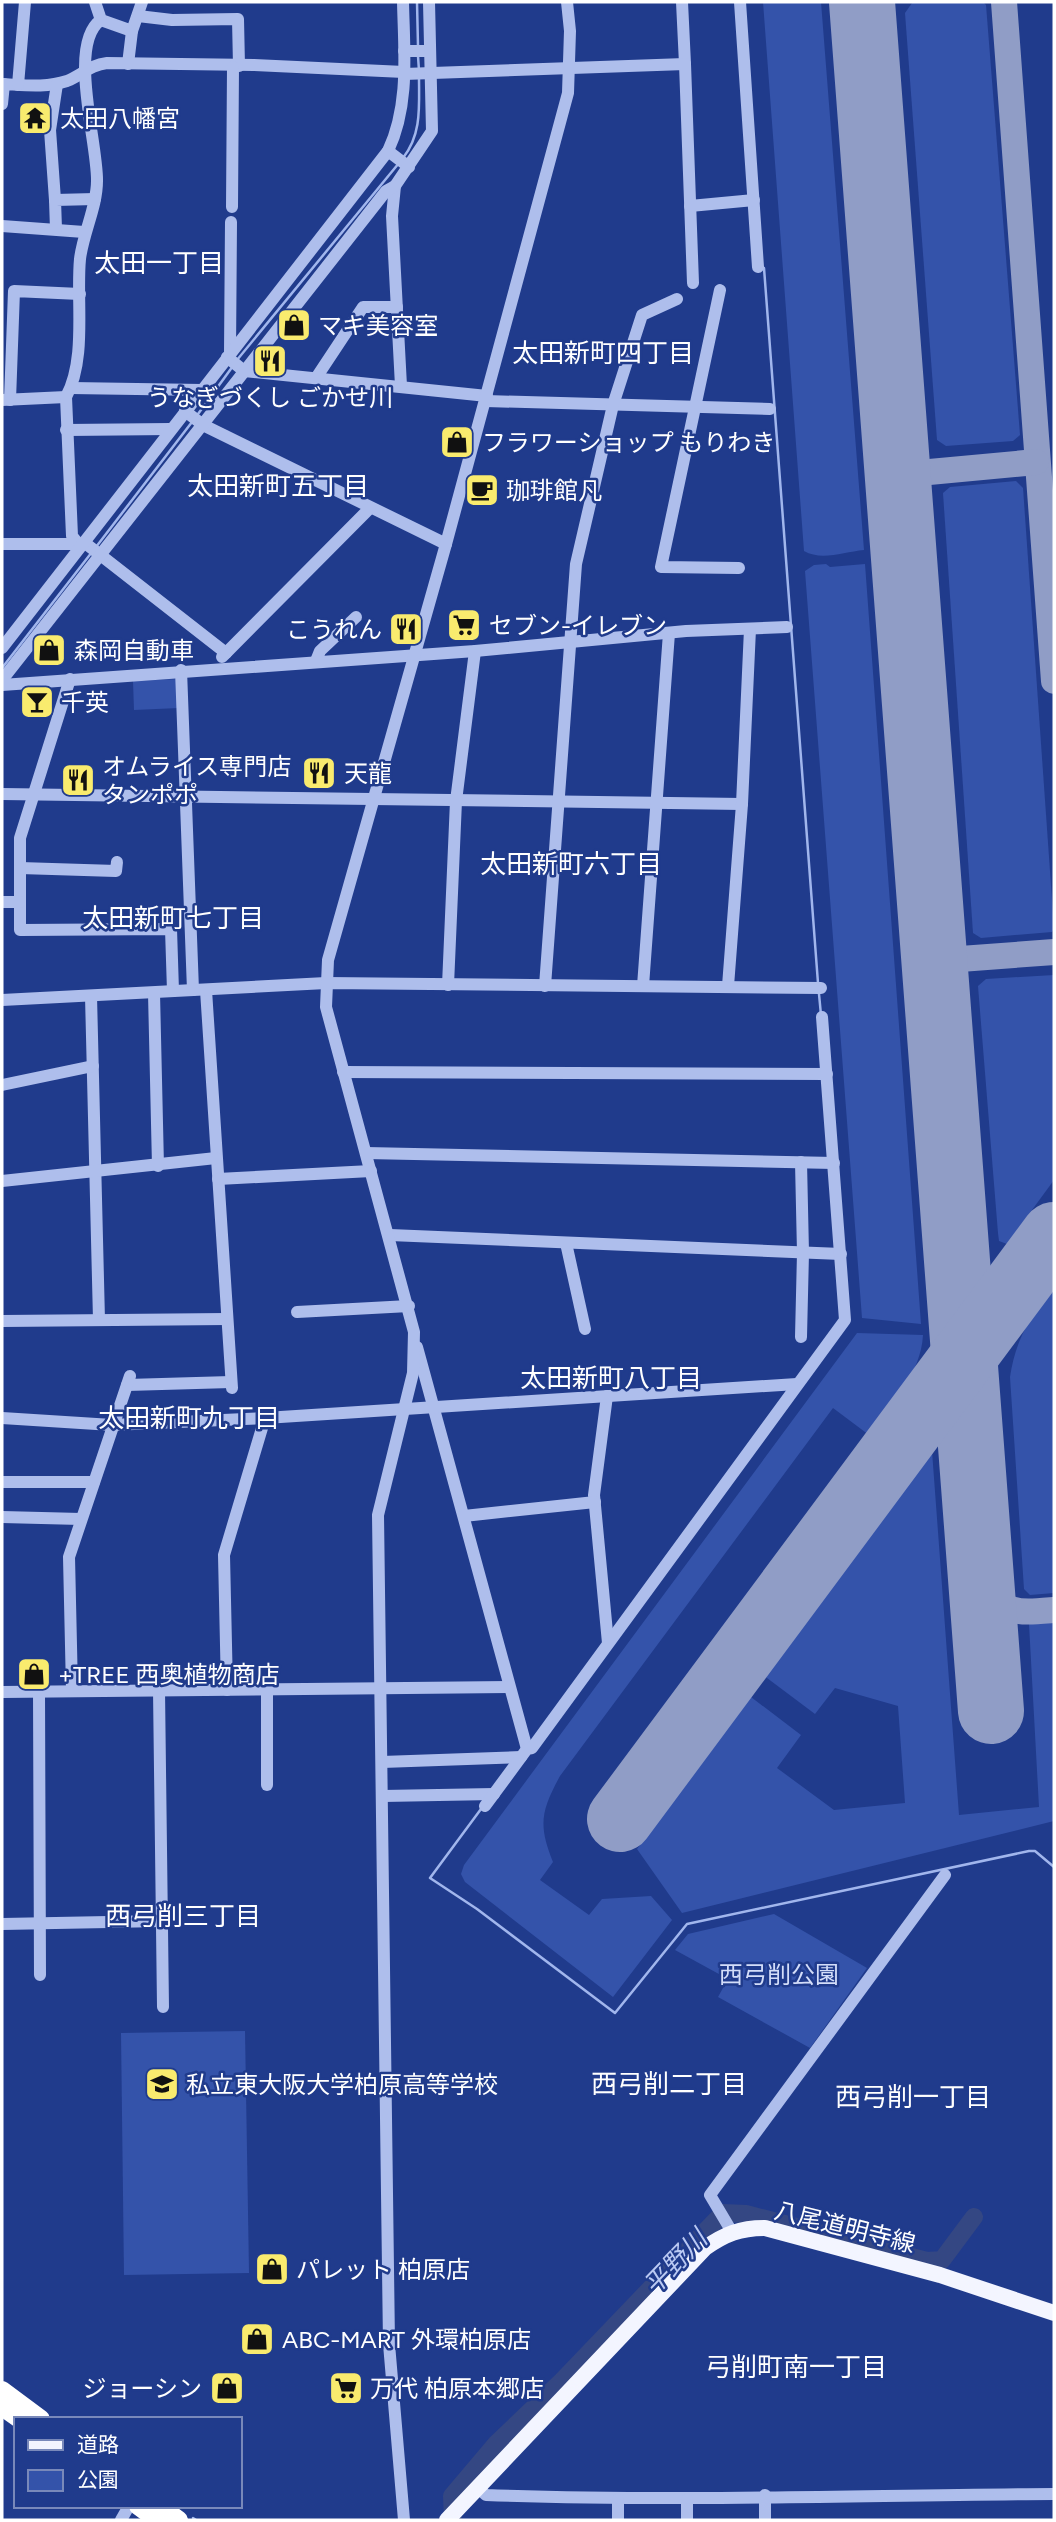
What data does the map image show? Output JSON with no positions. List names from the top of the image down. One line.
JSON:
{"streets":{"main road":["八尾道明寺線"]},"districts":["太田一丁目","太田新町四丁目","太田新町五丁目","太田新町六丁目","太田新町七丁目","太田新町八丁目","太田新町九丁目","西弓削三丁目","西弓削二丁目","西弓削一丁目","弓削町南一丁目"],"water":["平野川"],"parks":["西弓削公園"],"places":{"temple":["太田八幡宮"],"shop":["マキ美容室","フラワーショップ もりわき","森岡自動車","+TREE 西奥植物商店","パレット 柏原店","ABC-MART 外環柏原店","ジョーシン"],"restaurant":["うなぎづくし ごかせ川","こうれん","天龍","オムライス専門店 タンポポ"],"cafe":["珈琲館凡"],"supermarket":["セブン-イレブン","万代 柏原本郷店"],"bar":["千英"],"school or university":["私立東大阪大学柏原高等学校"]},"legend":["道路","公園"]}
